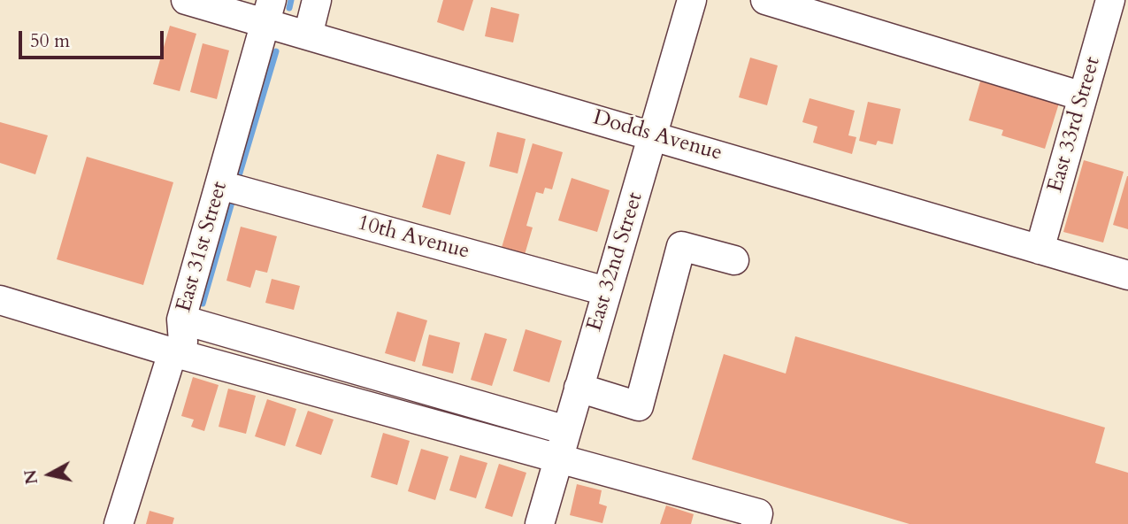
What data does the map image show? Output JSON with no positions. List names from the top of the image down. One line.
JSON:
{"streets":{"street":["East 33rd Street","Dodds Avenue","10th Avenue","East 31st Street","East 32nd Street"]},"crossings":[["East 33rd Street","Dodds Avenue"],["Dodds Avenue","East 31st Street"],["Dodds Avenue","East 32nd Street"],["10th Avenue","East 31st Street"],["10th Avenue","East 32nd Street"]],"scale_bar":"50 m","north":"left"}
